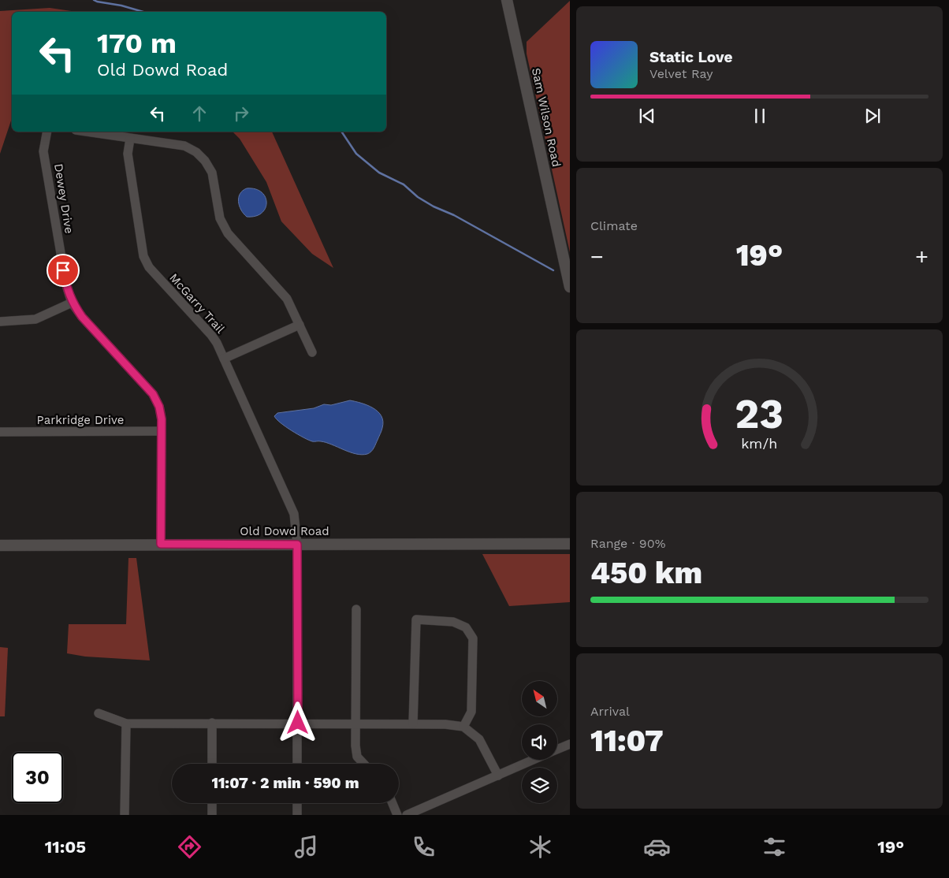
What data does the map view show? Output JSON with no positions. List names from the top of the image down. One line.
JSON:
{"streets":{"street":["Sam Wilson Road","Dewey Drive","McGarry Trail","Parkridge Drive","Old Dowd Road"]},"crossings":[["Dewey Drive","Parkridge Drive"],["Dewey Drive","Old Dowd Road"],["McGarry Trail","Old Dowd Road"]],"north":"top left","page":{"turn":["170 m","Old Dowd Road"],"song":["Static Love","Velvet Ray"],"tile":["Climate",["Range · 90%","450 km"],["Arrival","11:07"]],"heat":["−","19°","+"],"limit":"30","trip":"11:07 · 2 min · 590 m","tabs":["11:05","19°"],"gauge":["23","km/h"]}}
